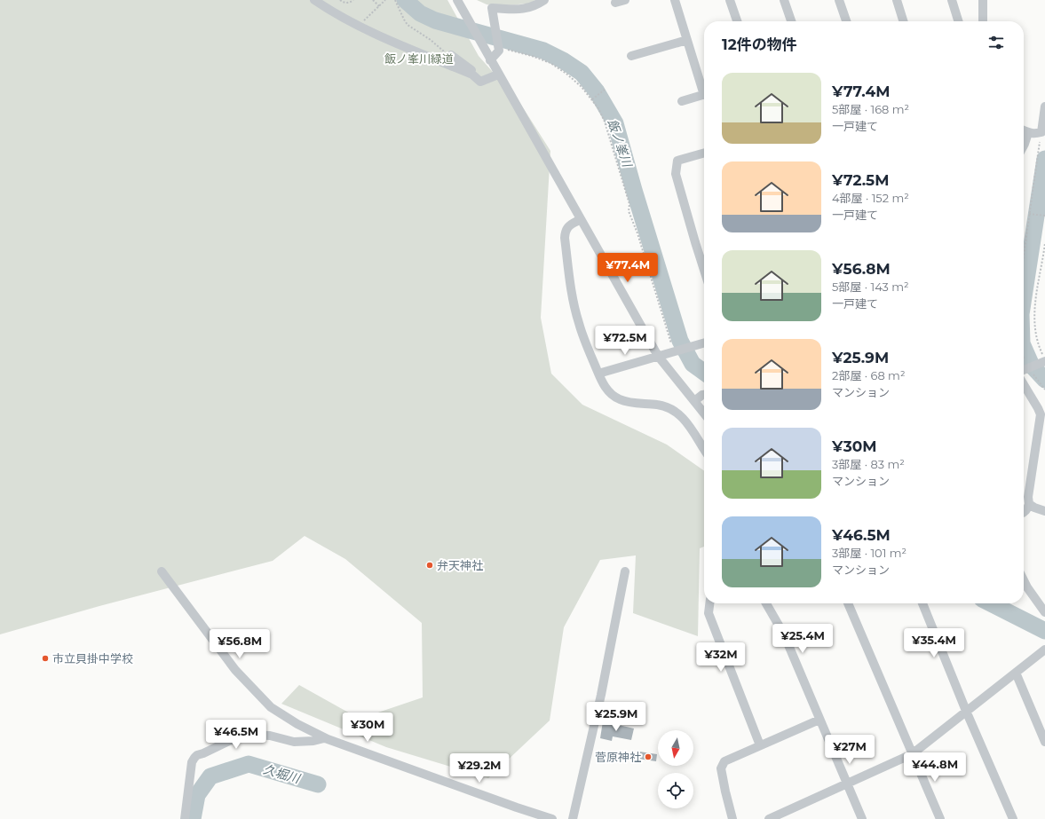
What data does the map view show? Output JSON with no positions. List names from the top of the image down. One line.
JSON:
{"water":["飯ノ峯川","久堀川"],"parks":["飯ノ峯川緑道"],"places":["弁天神社","市立貝掛中学校","菅原神社"],"north":"bottom","page":{"heading":"12件の物件","list":[{"name":"¥77.4M","note":"5部屋 · 168 m² · 一戸建て"},{"name":"¥72.5M","note":"4部屋 · 152 m² · 一戸建て"},{"name":"¥56.8M","note":"5部屋 · 143 m² · 一戸建て"},{"name":"¥25.9M","note":"2部屋 · 68 m² · マンション"},{"name":"¥30M","note":"3部屋 · 83 m² · マンション"},{"name":"¥46.5M","note":"3部屋 · 101 m² · マンション"}],"price":["¥77.4M","¥72.5M","¥25.4M","¥35.4M","¥56.8M","¥32M","¥25.9M","¥30M","¥46.5M","¥27M","¥44.8M","¥29.2M"]}}
